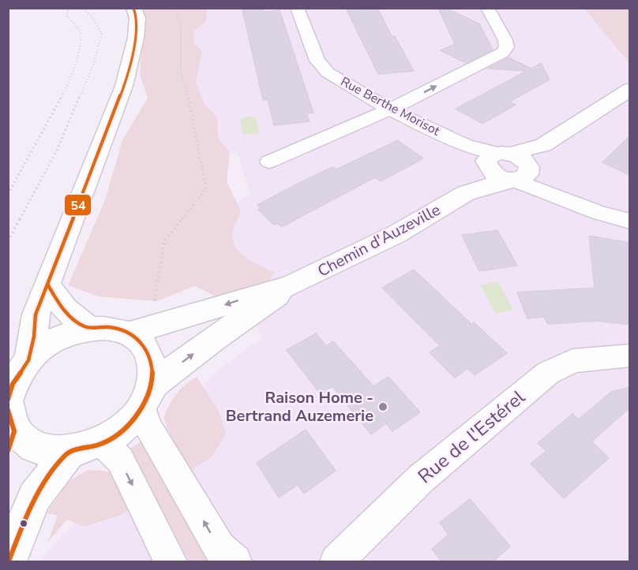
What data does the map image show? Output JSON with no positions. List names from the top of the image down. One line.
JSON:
{"streets":{"street":["Rue Berthe Morisot","Chemin d'Auzeville","Rue de l'Estérel"]},"crossings":[["Rue Berthe Morisot","Chemin d'Auzeville"]],"places":["Raison Home - Bertrand Auzemerie"],"lines":["transit line 54"]}
